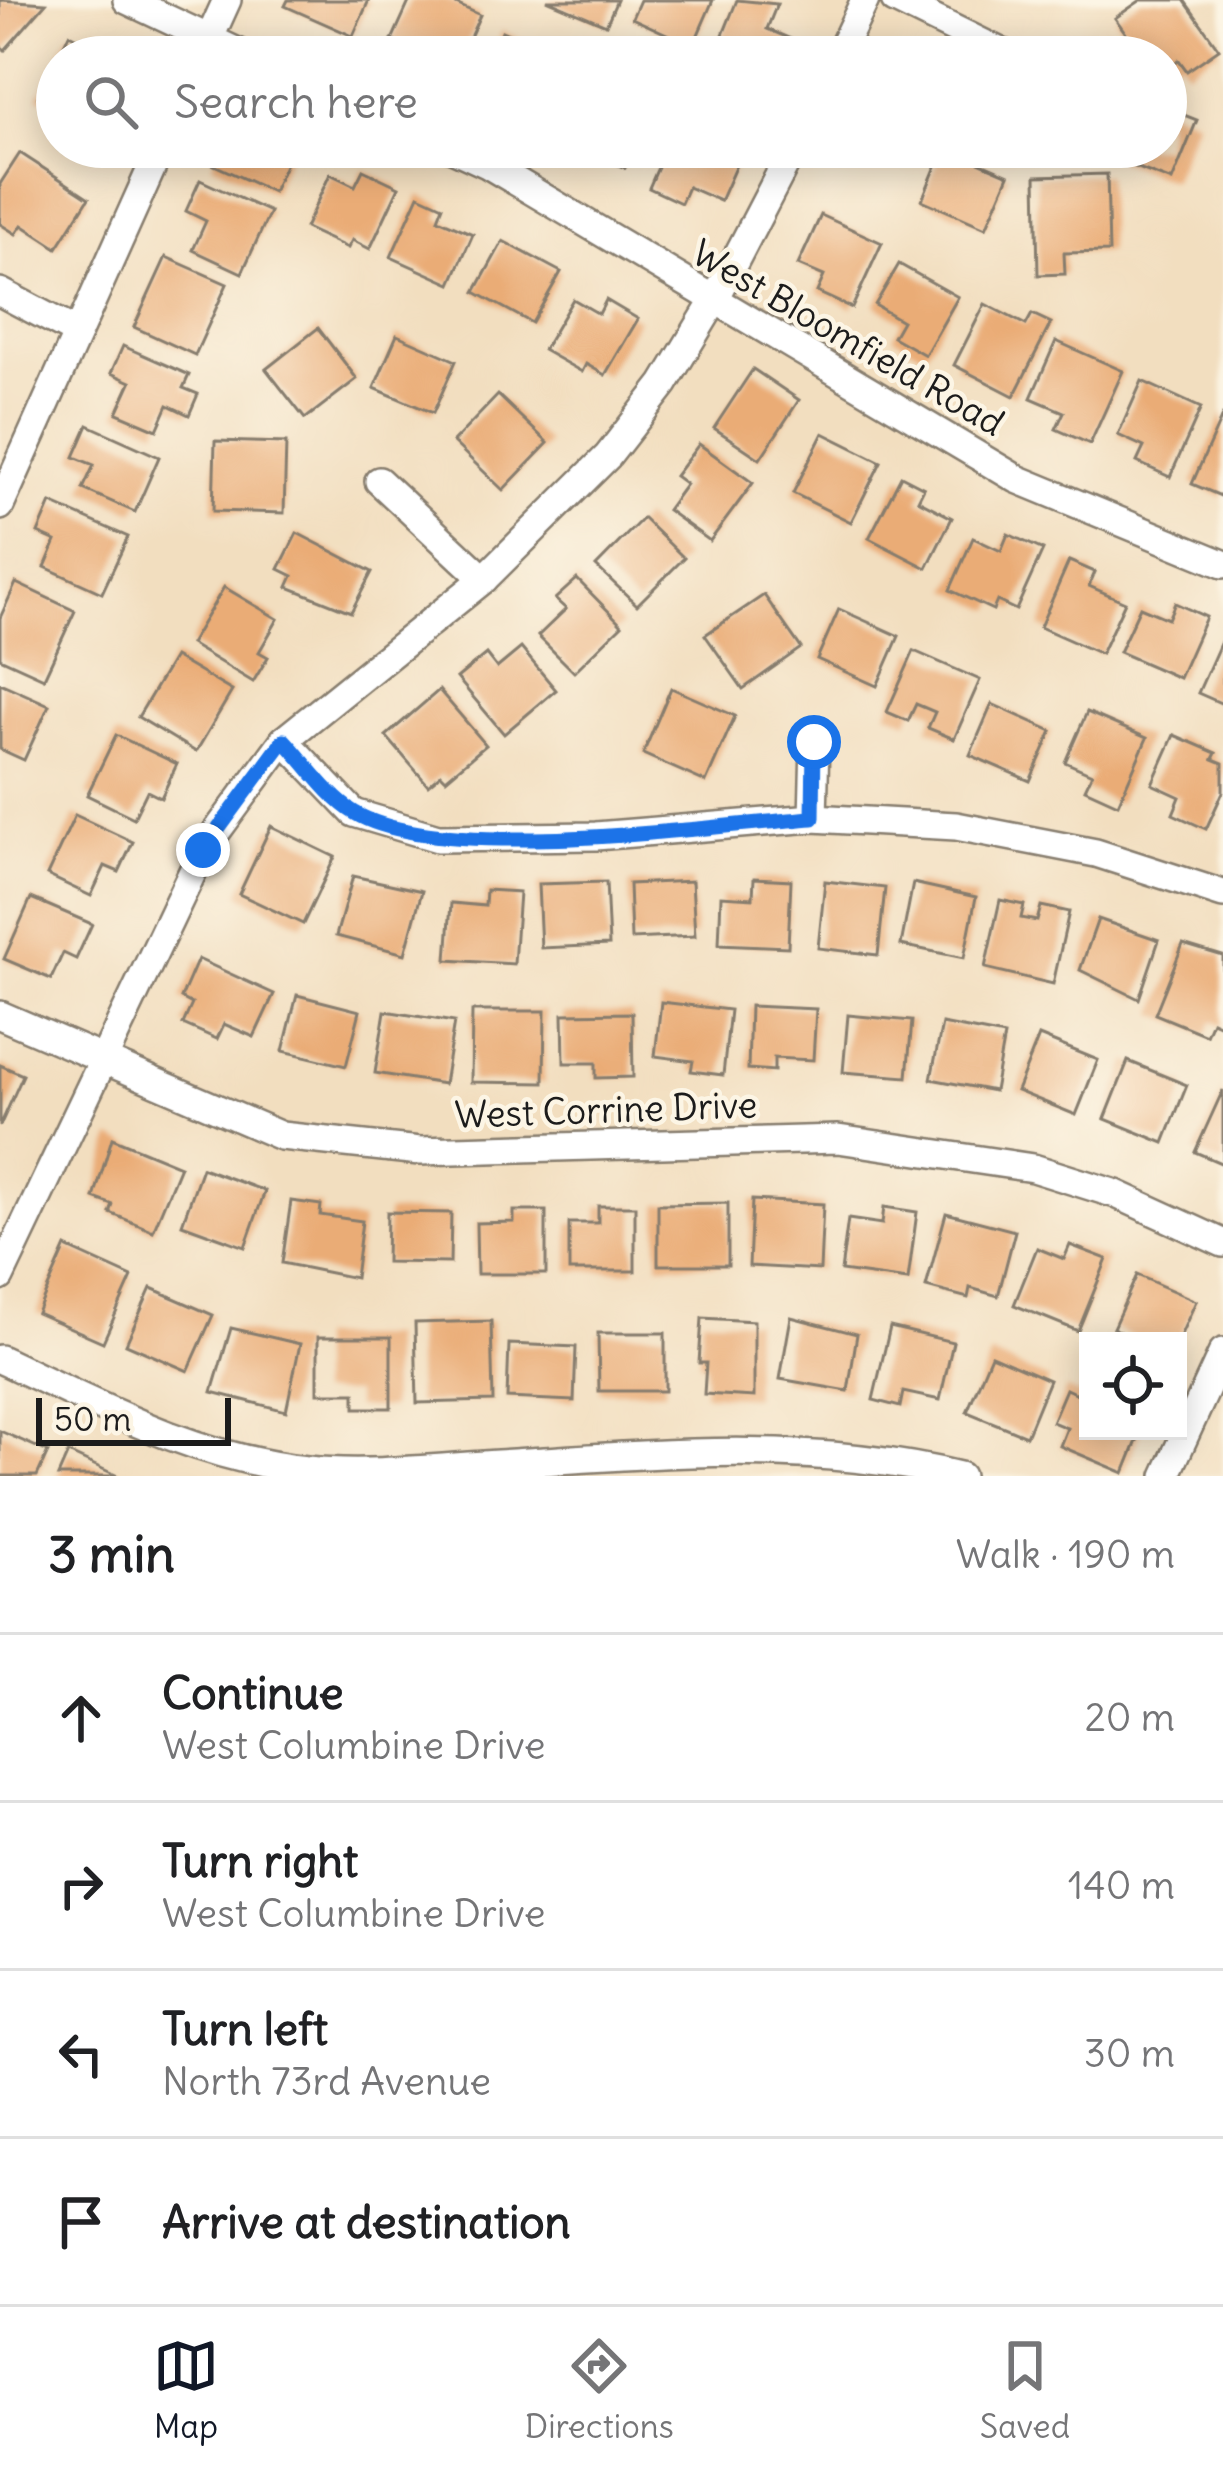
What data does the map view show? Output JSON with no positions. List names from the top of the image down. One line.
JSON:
{"streets":{"street":["West Bloomfield Road","West Corrine Drive"]},"scale_bar":"50 m","page":{"search":"Search here","scale":"50 m","heading":["3 min","Walk · 190 m"],"list":[["Continue","West Columbine Drive","20 m"],["Turn right","West Columbine Drive","140 m"],["Turn left","North 73rd Avenue","30 m"],"Arrive at destination"],"nav":["Map","Directions","Saved"]}}
